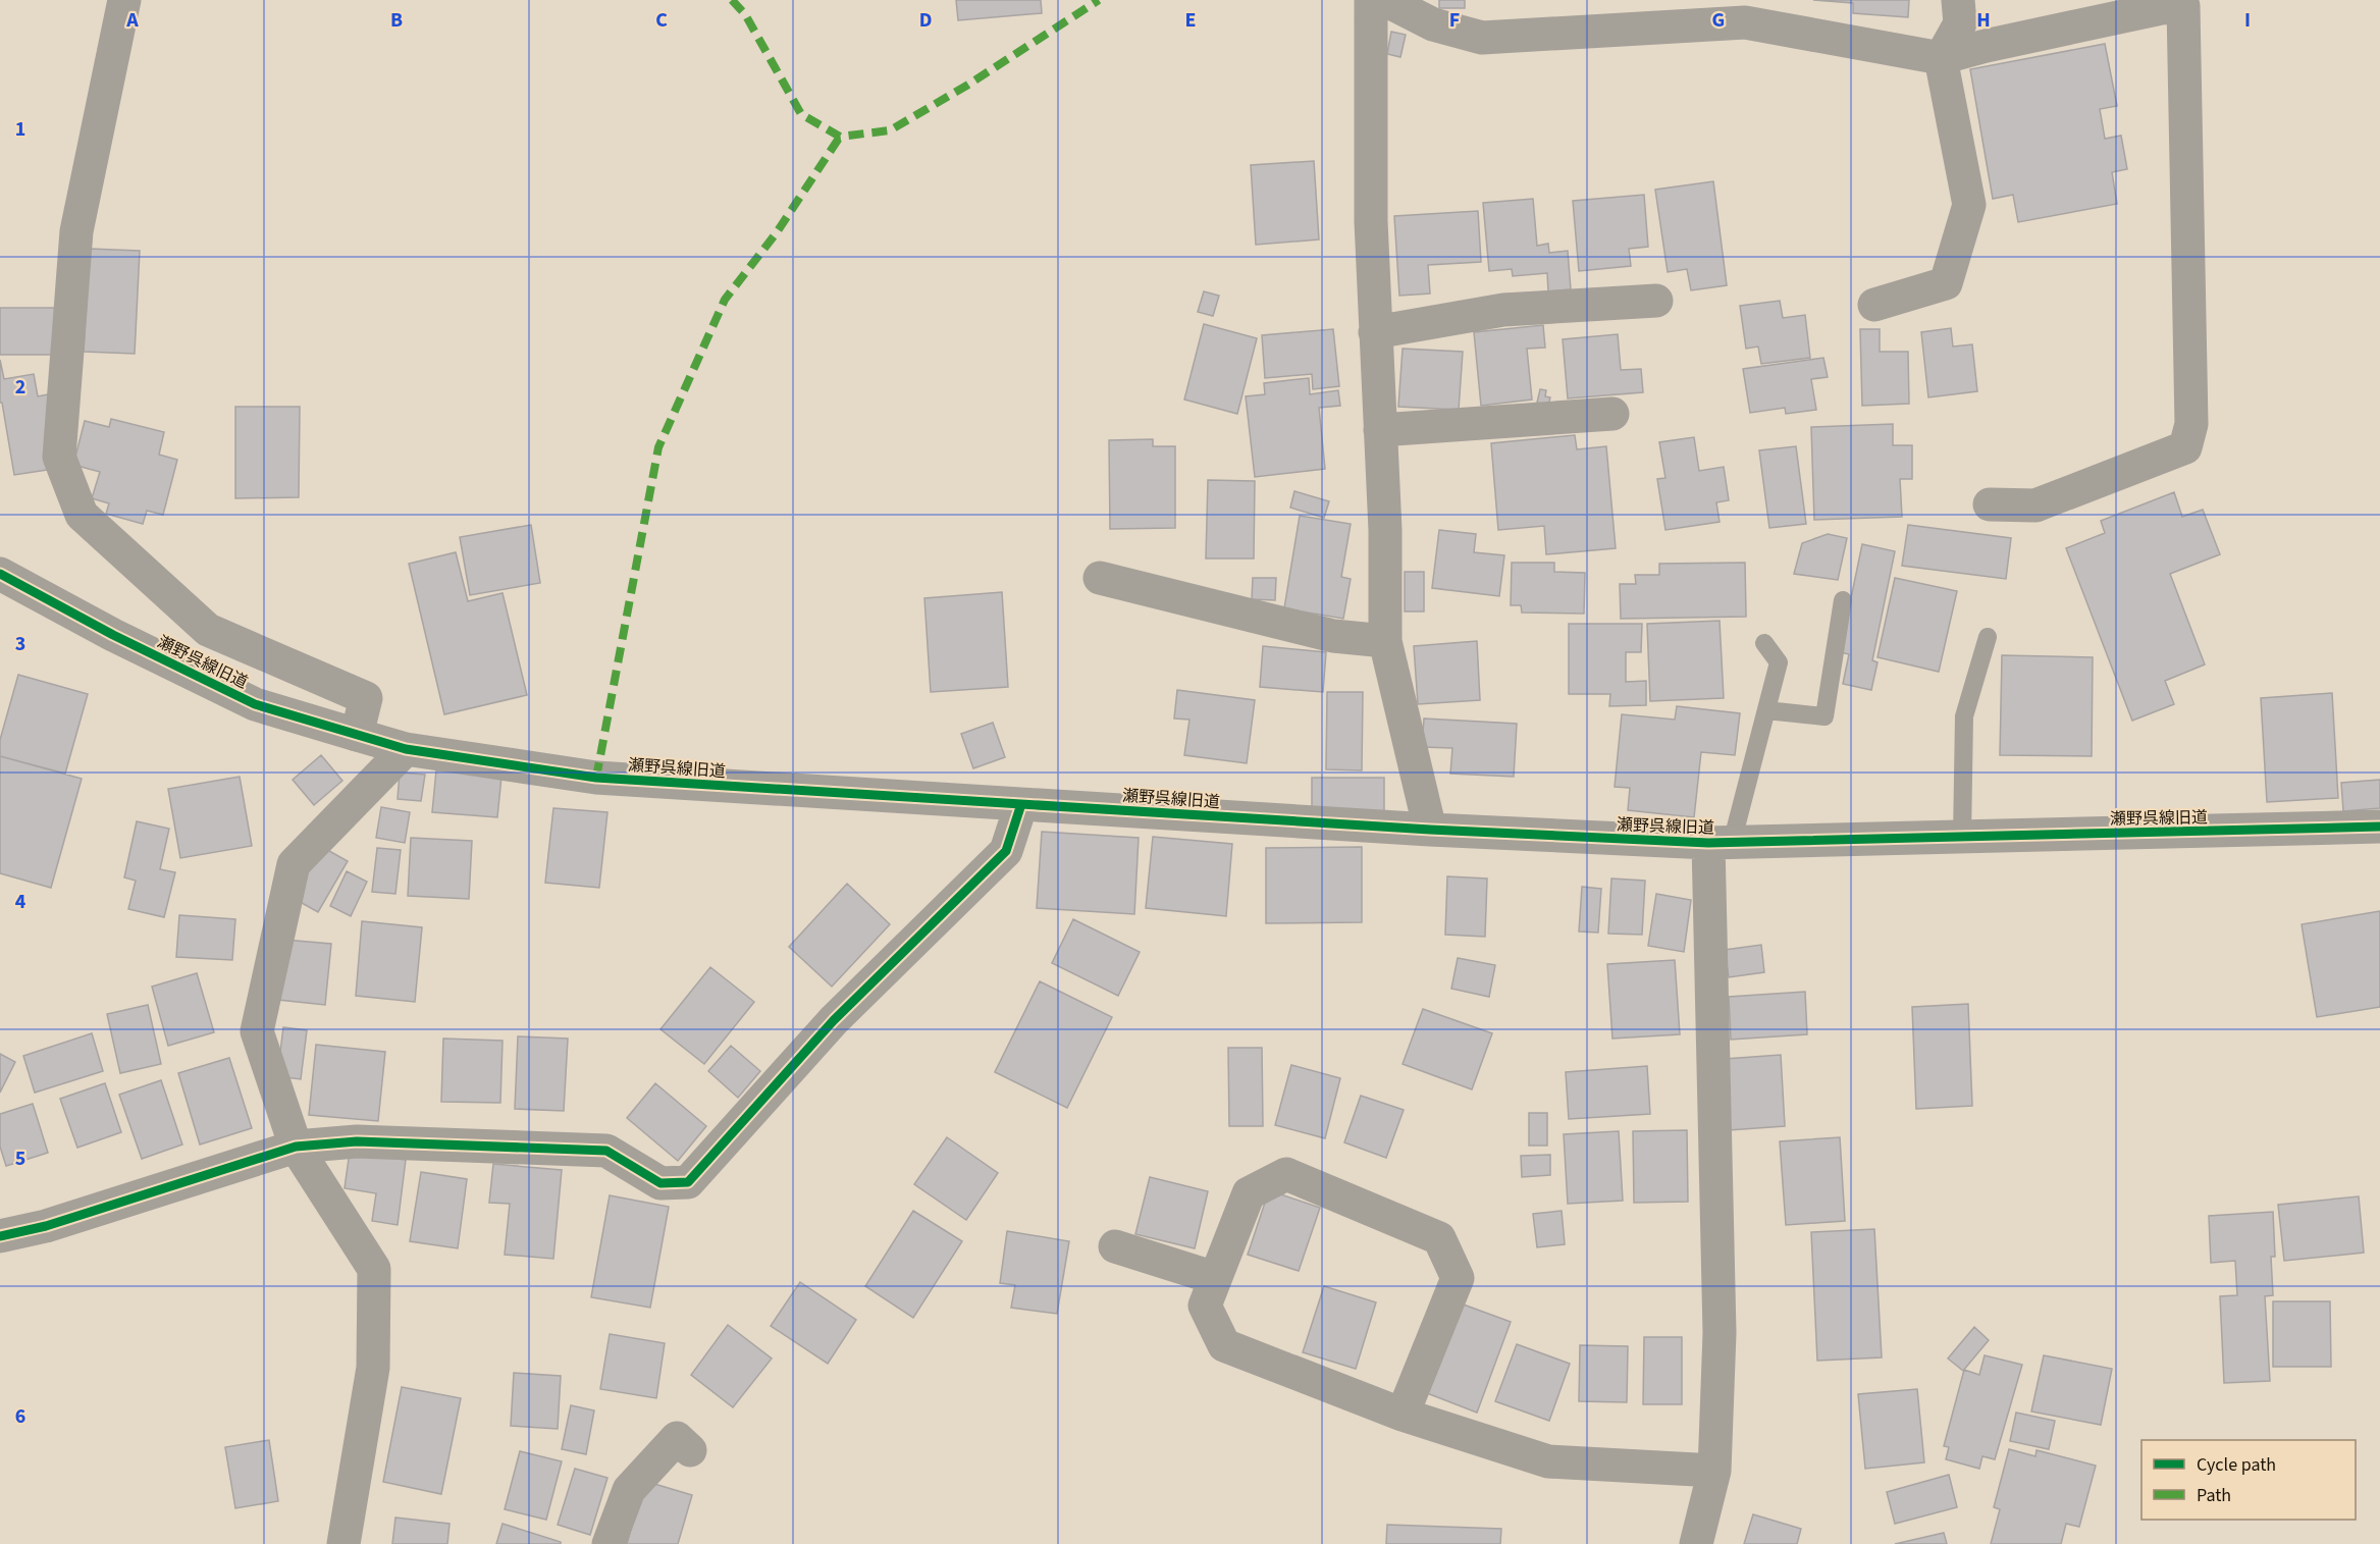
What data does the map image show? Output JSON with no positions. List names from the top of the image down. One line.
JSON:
{"streets":{"street":["瀬野呉線旧道"]},"legend":["Cycle path","Path"],"grid":{"columns":["A","B","C","D","E","F","G","H","I"],"rows":["1","2","3","4","5","6"]}}
